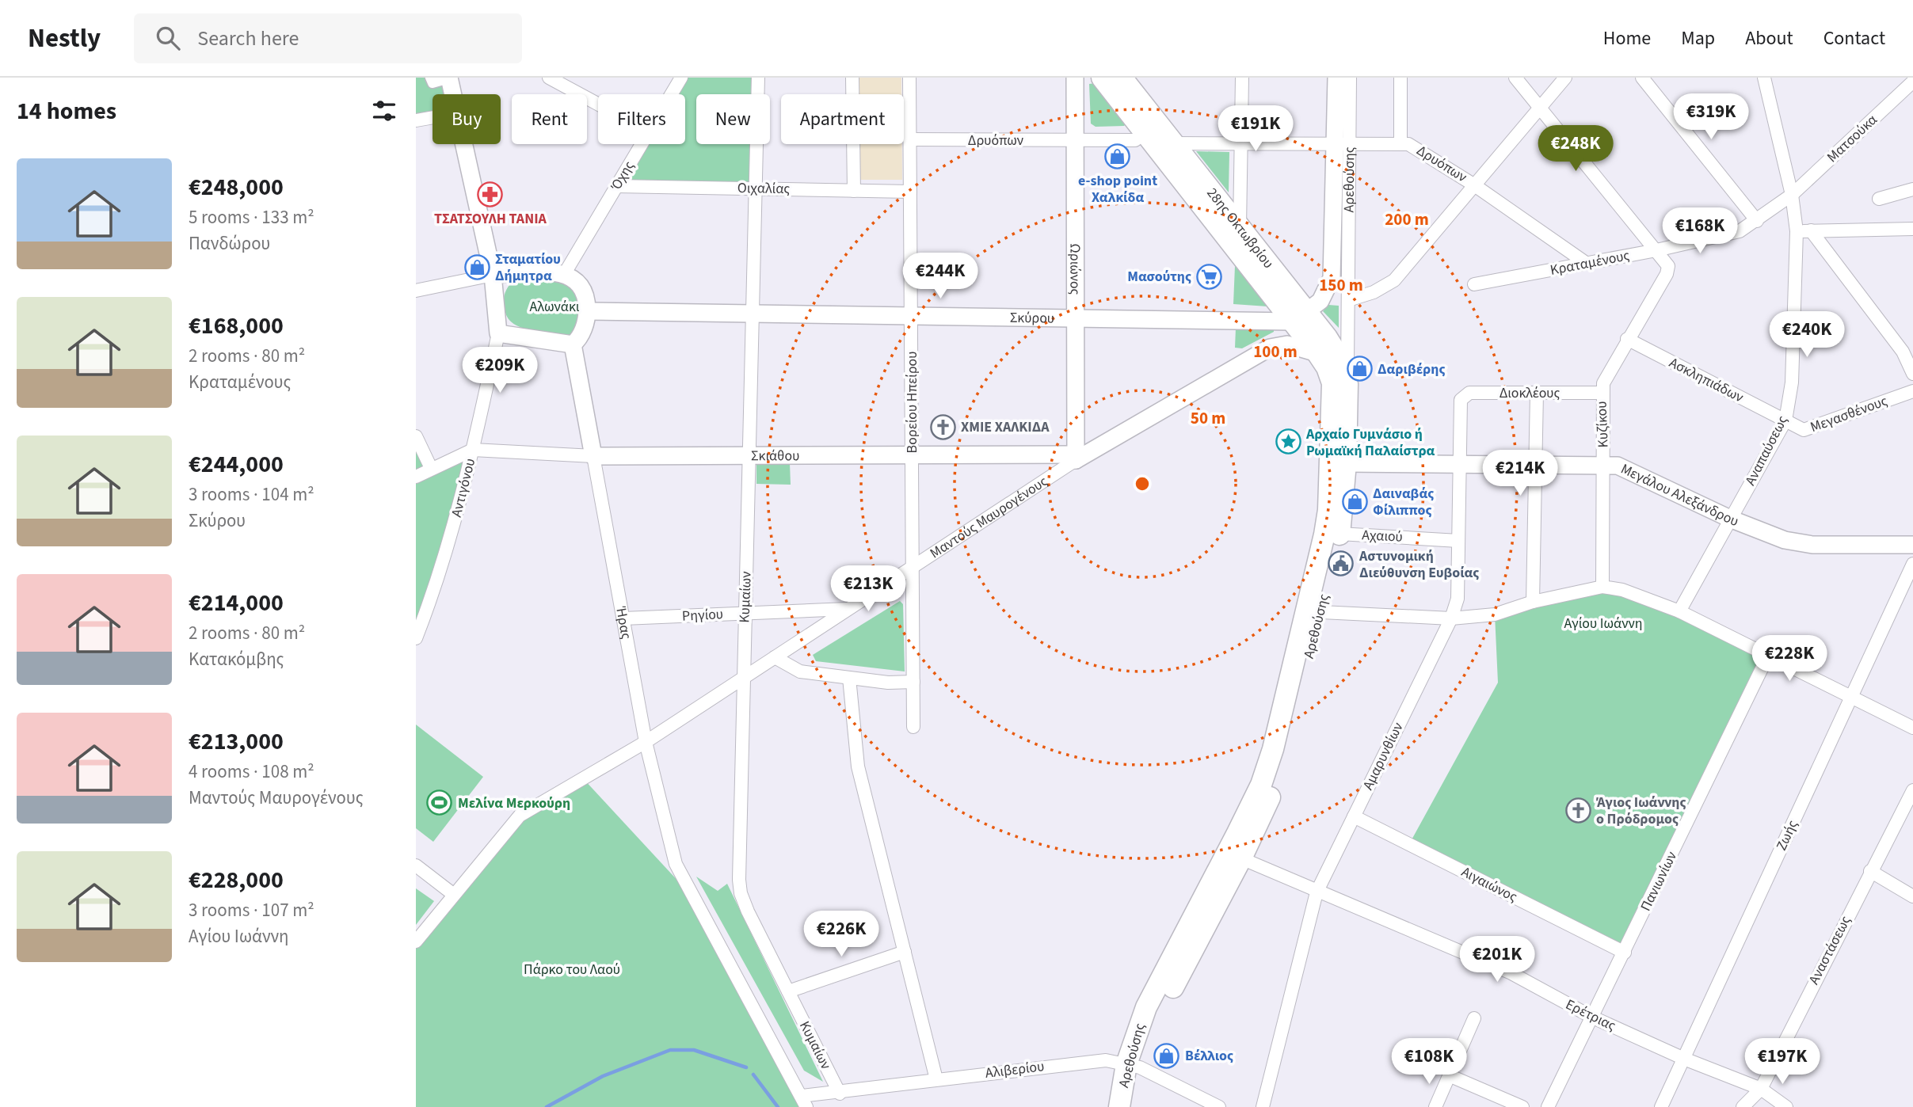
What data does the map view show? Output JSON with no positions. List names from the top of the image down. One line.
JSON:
{"streets":{"main road":["Αρεθούσης","28ης Οκτωβρίου"],"street":["Ματσούκα","Δρυόπων","Όχης","Οιχαλίας","Κραταμένους","Ωριώνος","Σκύρου","Ασκληπιάδων","Διοκλέους","Βορείου Ηπείρου","Μεγασθένους","Κυζίκου","Αναπαύσεως","Σκιάθου","Αντιγόνου","Μεγάλου Αλεξάνδρου","Μαντούς Μαυρογένους","Αχαιού","Κυμαίων","Ρηγίου","Ήρας","Αμαρυνθίων","Ζωής","Πανιωνίων","Αιγαιώνος","Αναστάσεως","Ερέτριας","Αλιβερίου"]},"crossings":[["Ματσούκα","Κραταμένους"],["Ματσούκα","Αναπαύσεως"],["Δρυόπων","Αρεθούσης"],["Δρυόπων","28ης Οκτωβρίου"],["Δρυόπων","Κραταμένους"],["Δρυόπων","Ωριώνος"],["Δρυόπων","Βορείου Ηπείρου"],["Όχης","Οιχαλίας"],["Αρεθούσης","28ης Οκτωβρίου"],["Αρεθούσης","Σκύρου"],["Αρεθούσης","Μεγάλου Αλεξάνδρου"],["Αρεθούσης","Μαντούς Μαυρογένους"],["Αρεθούσης","Αχαιού"],["Αρεθούσης","Ερέτριας"],["Αρεθούσης","Αλιβερίου"],["Οιχαλίας","Βορείου Ηπείρου"],["Οιχαλίας","Κυμαίων"],["28ης Οκτωβρίου","Σκύρου"],["Κραταμένους","Κυζίκου"],["Κραταμένους","Αναπαύσεως"],["Ωριώνος","Σκύρου"],["Ωριώνος","Σκιάθου"],["Ωριώνος","Μαντούς Μαυρογένους"],["Σκύρου","Βορείου Ηπείρου"],["Σκύρου","Κυμαίων"],["Ασκληπιάδων","Μεγασθένους"],["Ασκληπιάδων","Κυζίκου"],["Ασκληπιάδων","Αναπαύσεως"],["Διοκλέους","Κυζίκου"],["Διοκλέους","Αμαρυνθίων"],["Βορείου Ηπείρου","Σκιάθου"],["Βορείου Ηπείρου","Μαντούς Μαυρογένους"],["Μεγασθένους","Αναπαύσεως"],["Κυζίκου","Μεγάλου Αλεξάνδρου"],["Αναπαύσεως","Μεγάλου Αλεξάνδρου"],["Σκιάθου","Αντιγόνου"],["Σκιάθου","Μαντούς Μαυρογένους"],["Σκιάθου","Κυμαίων"],["Σκιάθου","Ήρας"],["Μεγάλου Αλεξάνδρου","Αμαρυνθίων"],["Μαντούς Μαυρογένους","Κυμαίων"],["Μαντούς Μαυρογένους","Ρηγίου"],["Μαντούς Μαυρογένους","Ήρας"],["Αχαιού","Αμαρυνθίων"],["Κυμαίων","Ρηγίου"],["Κυμαίων","Αλιβερίου"],["Ρηγίου","Ήρας"],["Ήρας","Αλιβερίου"],["Αμαρυνθίων","Αιγαιώνος"],["Αμαρυνθίων","Ερέτριας"],["Ζωής","Ερέτριας"],["Πανιωνίων","Αιγαιώνος"],["Πανιωνίων","Ερέτριας"],["Αναστάσεως","Ερέτριας"]],"parks":["Αλωνάκι","Αγίου Ιωάννη","Πάρκο του Λαού"],"places":{"shop":["e-shop point Χαλκίδα","Σταματίου Δήμητρα","Δαριβέρης","Δαιναβάς Φίλιππος","Βέλλιος"],"pharmacy":["ΤΣΑΤΣΟΥΛΗ ΤΑΝΙΑ"],"supermarket":["Μασούτης"],"church":["ΧΜΙΕ ΧΑΛΚΙΔΑ","Άγιος Ιωάννης ο Πρόδρομος"],"place":["Αρχαίο Γυμνάσιο ή Ρωμαϊκή Παλαίστρα"],"public building":["Αστυνομική Διεύθυνση Ευβοίας"],"sports":["Μελίνα Μερκούρη"]},"page":{"header":"Nestly","search":"Search here","nav":["Home","Map","About","Contact"],"heading":"14 homes","price":["€319K","€191K","€248K","€168K","€244K","€240K","€209K","€214K","€213K","€228K","€226K","€201K","€108K","€197K"],"chip":["Buy","Rent","Filters","New","Apartment"],"list":[{"name":"€248,000","note":"5 rooms · 133 m² · Πανδώρου"},{"name":"€168,000","note":"2 rooms · 80 m² · Κραταμένους"},{"name":"€244,000","note":"3 rooms · 104 m² · Σκύρου"},{"name":"€214,000","note":"2 rooms · 80 m² · Κατακόμβης"},{"name":"€213,000","note":"4 rooms · 108 m² · Μαντούς Μαυρογένους"},{"name":"€228,000","note":"3 rooms · 107 m² · Αγίου Ιωάννη"}]},"rings":["200 m","150 m","100 m","50 m"]}
